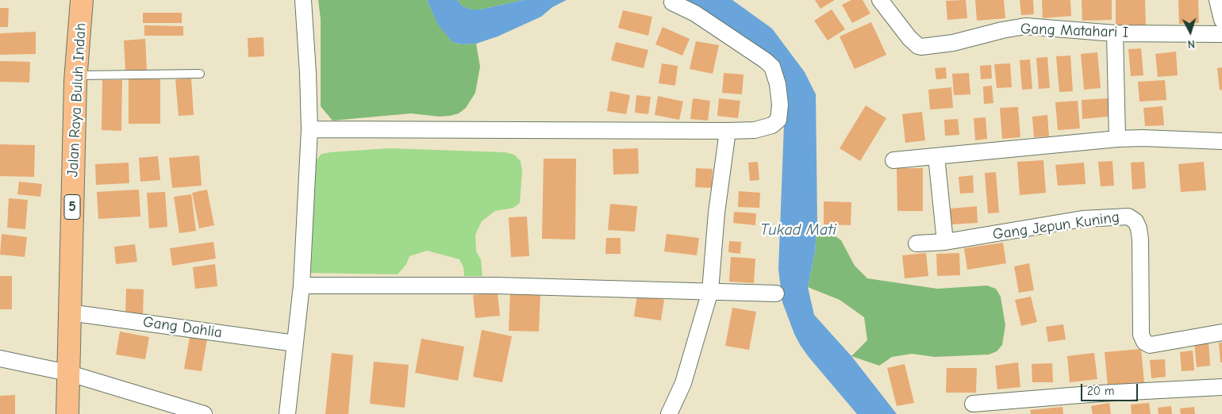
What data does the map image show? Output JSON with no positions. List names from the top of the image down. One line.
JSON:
{"streets":{"highway":["Jalan Raya Buluh Indah","5"],"street":["Gang Matahari I","Gang Jepun Kuning","Gang Dahlia"]},"crossings":[["Jalan Raya Buluh Indah","Gang Dahlia"]],"water":["Tukad Mati"],"scale_bar":"20 m","north":"bottom"}
